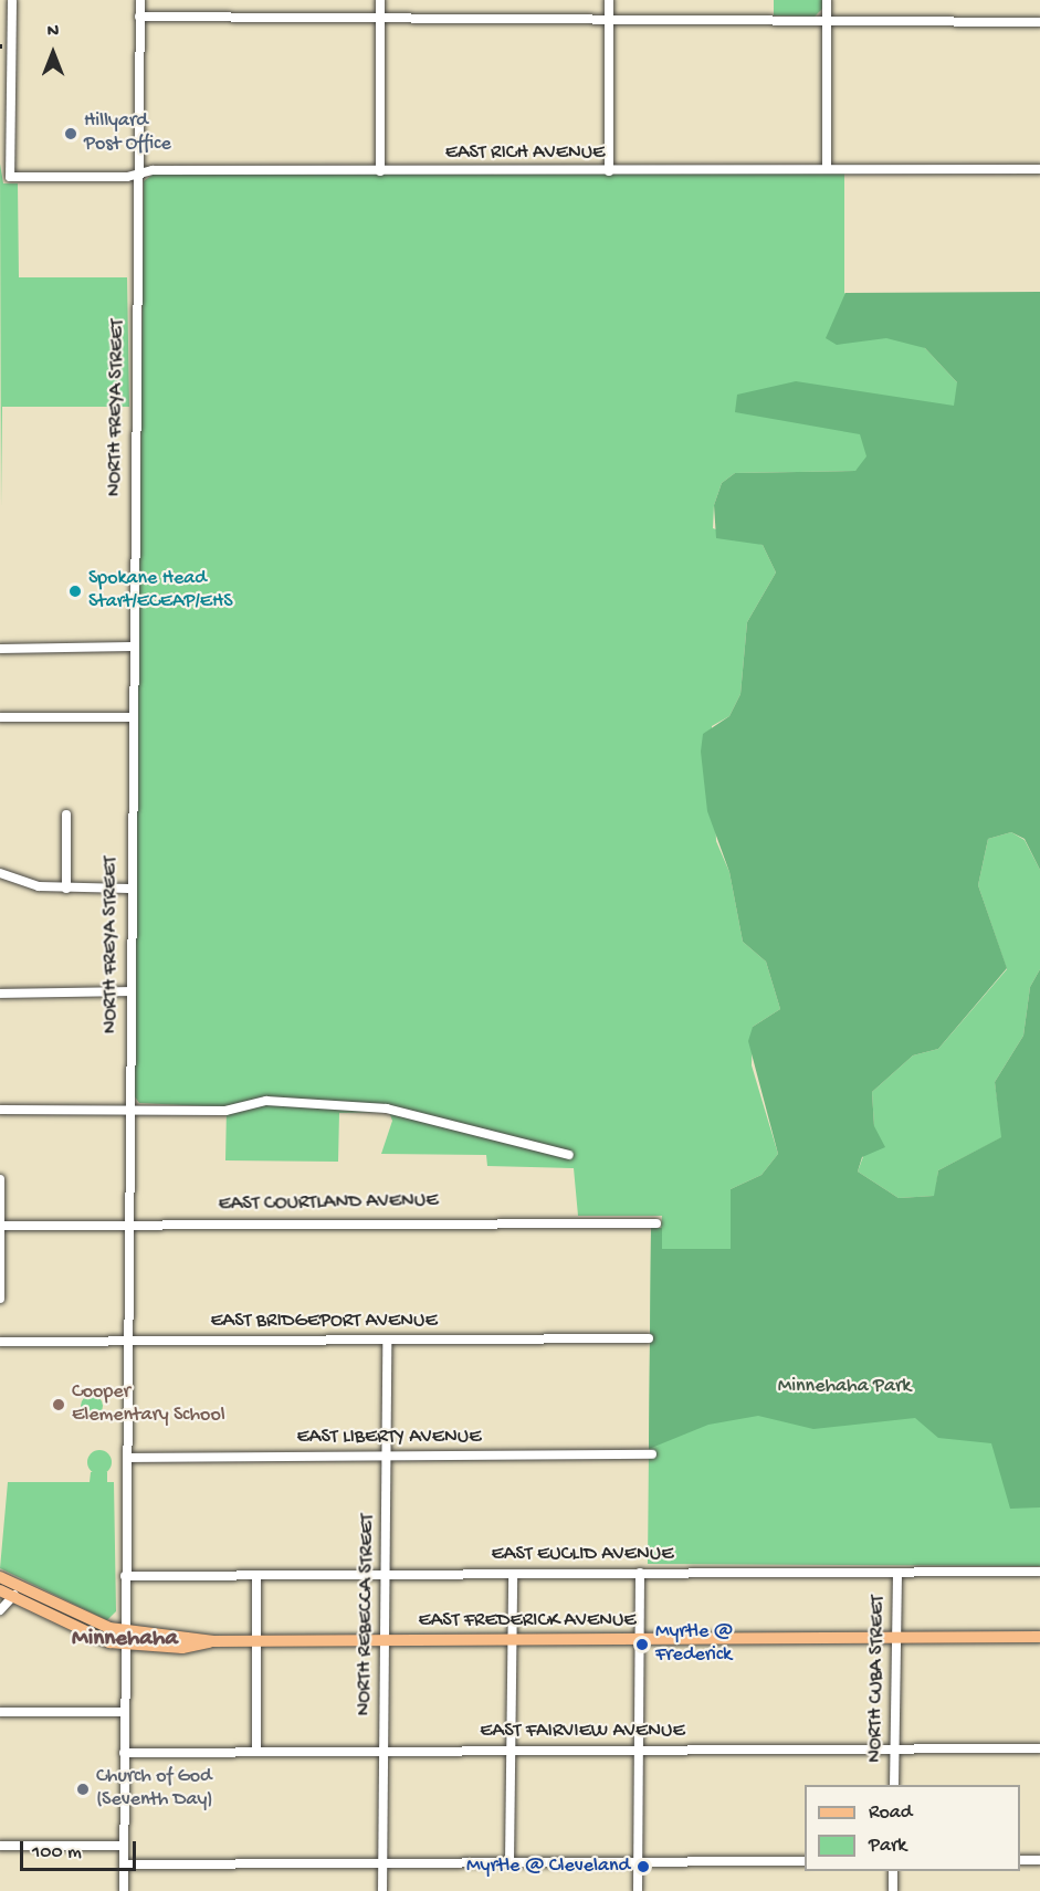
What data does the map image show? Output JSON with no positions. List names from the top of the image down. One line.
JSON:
{"streets":{"main road":["EAST FREDERICK AVENUE"],"street":["EAST RICH AVENUE","NORTH FREYA STREET","EAST COURTLAND AVENUE","EAST BRIDGEPORT AVENUE","EAST LIBERTY AVENUE","EAST EUCLID AVENUE","NORTH REBECCA STREET","NORTH CUBA STREET","EAST FAIRVIEW AVENUE"]},"crossings":[["EAST RICH AVENUE","NORTH FREYA STREET"],["NORTH FREYA STREET","EAST COURTLAND AVENUE"],["NORTH FREYA STREET","EAST BRIDGEPORT AVENUE"],["NORTH FREYA STREET","EAST LIBERTY AVENUE"],["NORTH FREYA STREET","EAST EUCLID AVENUE"],["NORTH FREYA STREET","EAST FREDERICK AVENUE"],["NORTH FREYA STREET","EAST FAIRVIEW AVENUE"],["EAST BRIDGEPORT AVENUE","NORTH REBECCA STREET"],["EAST LIBERTY AVENUE","NORTH REBECCA STREET"],["EAST EUCLID AVENUE","NORTH REBECCA STREET"],["EAST EUCLID AVENUE","NORTH CUBA STREET"],["NORTH REBECCA STREET","EAST FREDERICK AVENUE"],["NORTH REBECCA STREET","EAST FAIRVIEW AVENUE"],["EAST FREDERICK AVENUE","NORTH CUBA STREET"],["NORTH CUBA STREET","EAST FAIRVIEW AVENUE"]],"districts":["Minnehaha"],"parks":["Minnehaha Park"],"places":["Hillyard Post Office","Spokane Head Start/ECEAP/EHS","Cooper Elementary School","Myrtle @ Frederick","Church of God (Seventh Day)","Myrtle @ Cleveland"],"legend":["Road","Park"],"scale_bar":"100 m","north":"top"}
